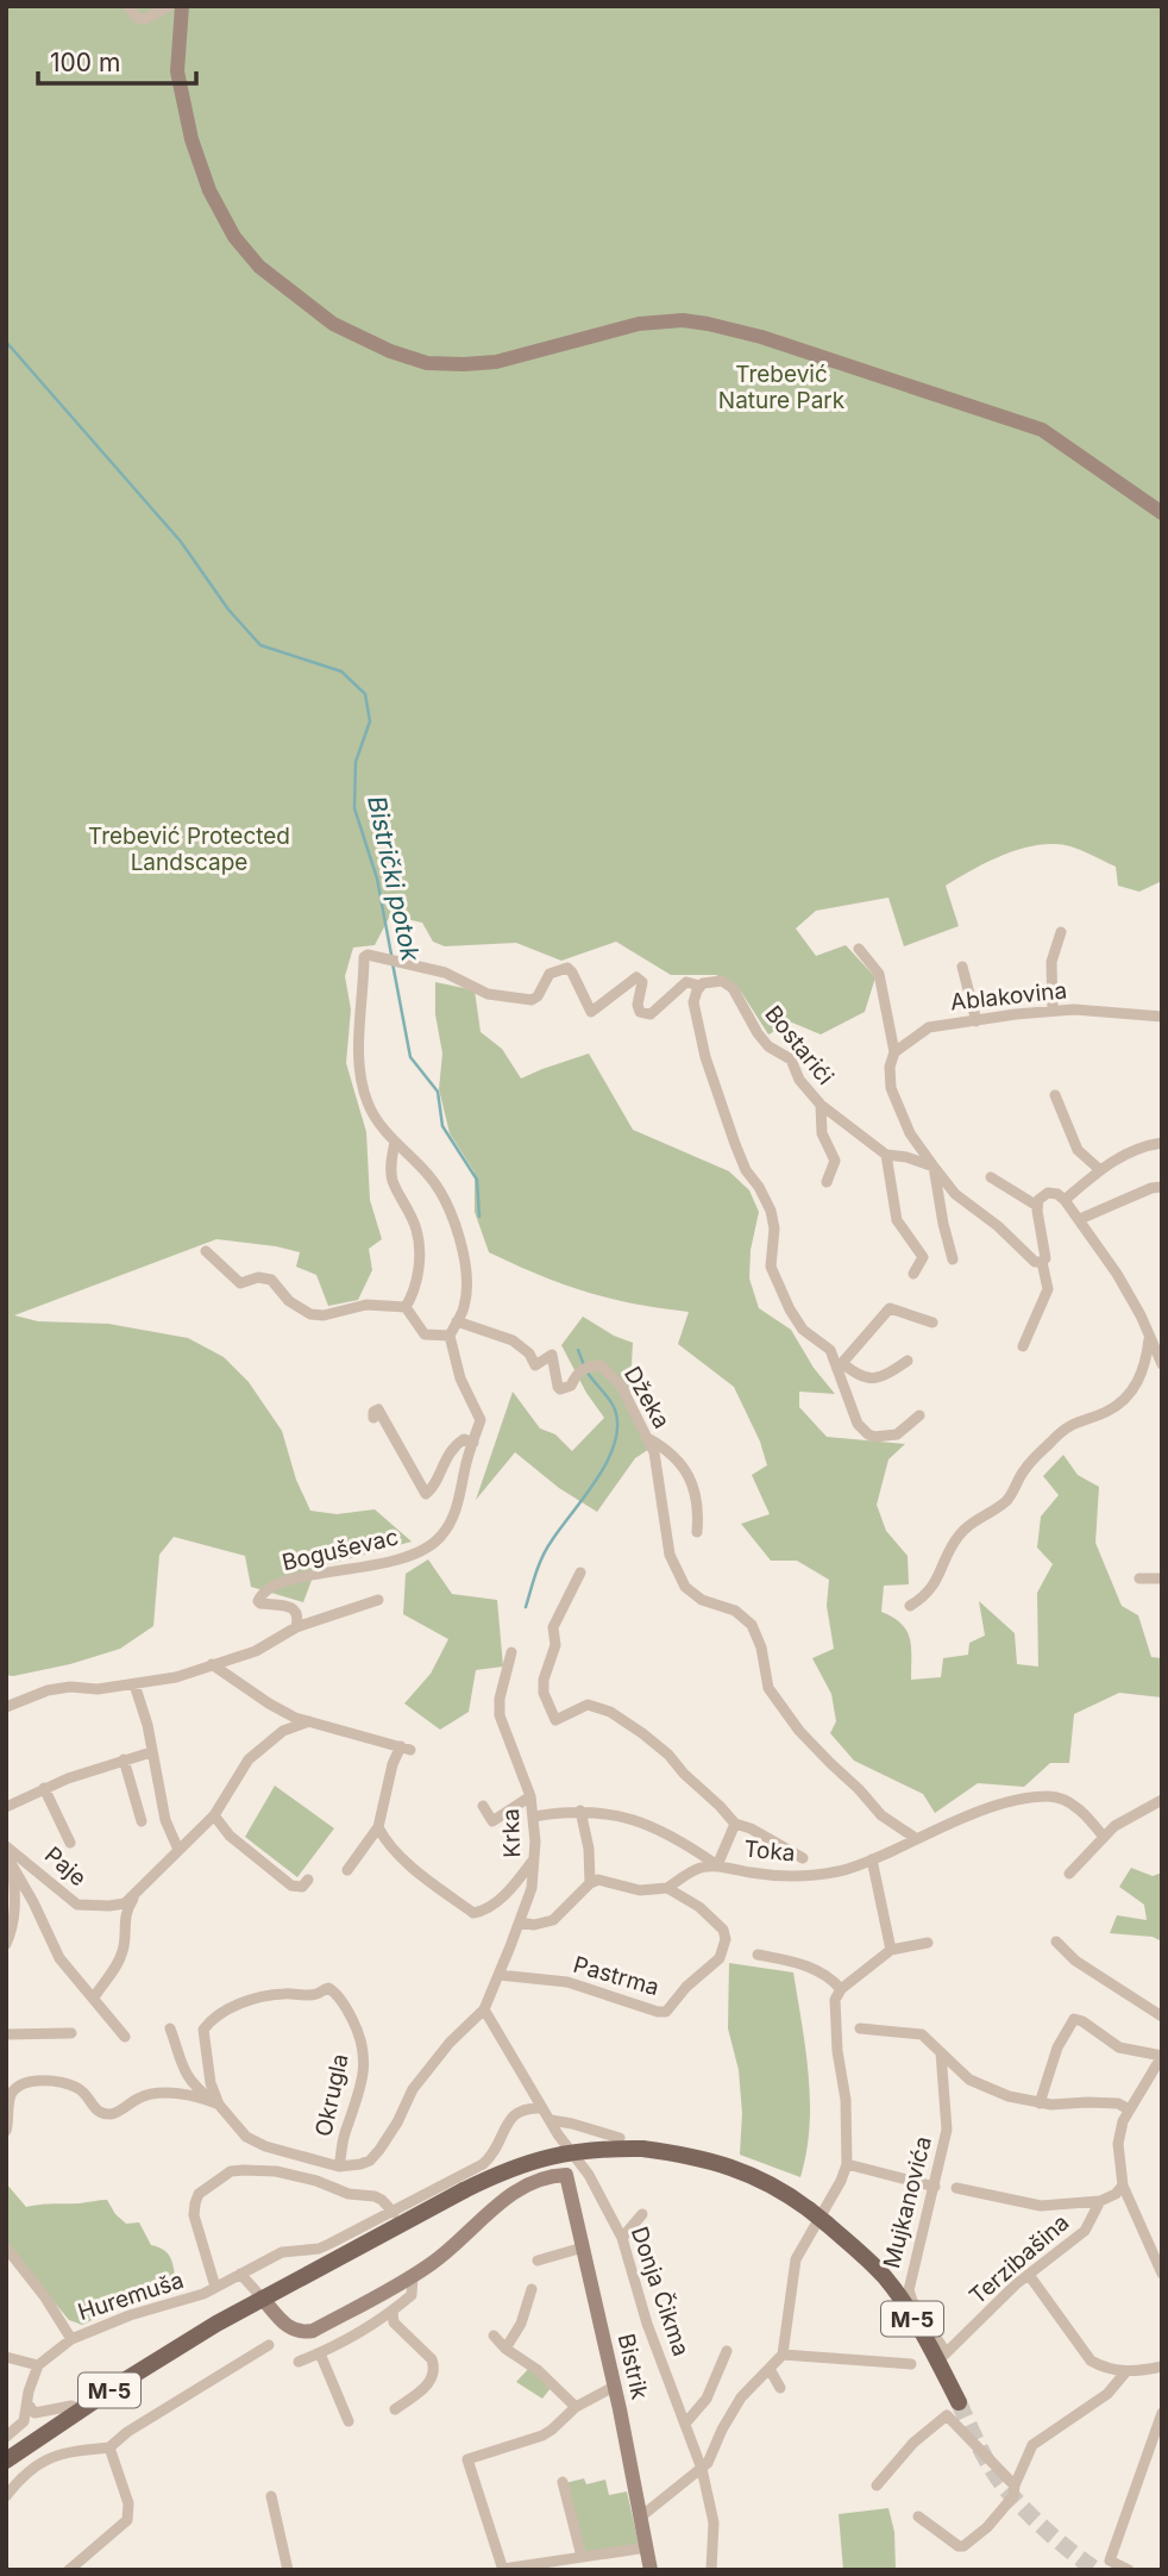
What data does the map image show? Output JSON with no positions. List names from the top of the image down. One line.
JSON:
{"streets":{"main road":["M-5","Bistrik"],"street":["Ablakovina","Bostarići","Džeka","Boguševac","Krka","Toka","Paje","Pastrma","Okrugla","Mujkanovića","Terzibašina","Donja Čikma","Huremuša"]},"crossings":[["Džeka","Toka"],["Krka","Pastrma"],["Krka","Okrugla"],["Krka","Donja Čikma"],["Toka","Pastrma"],["Okrugla","Donja Čikma"],["Mujkanovića","Terzibašina"],["Mujkanovića","M-5"],["Terzibašina","M-5"],["Donja Čikma","Huremuša"],["Donja Čikma","Bistrik"]],"water":["Bistrički potok"],"parks":["Trebević Nature Park","Trebević Protected Landscape"],"scale_bar":"100 m"}
